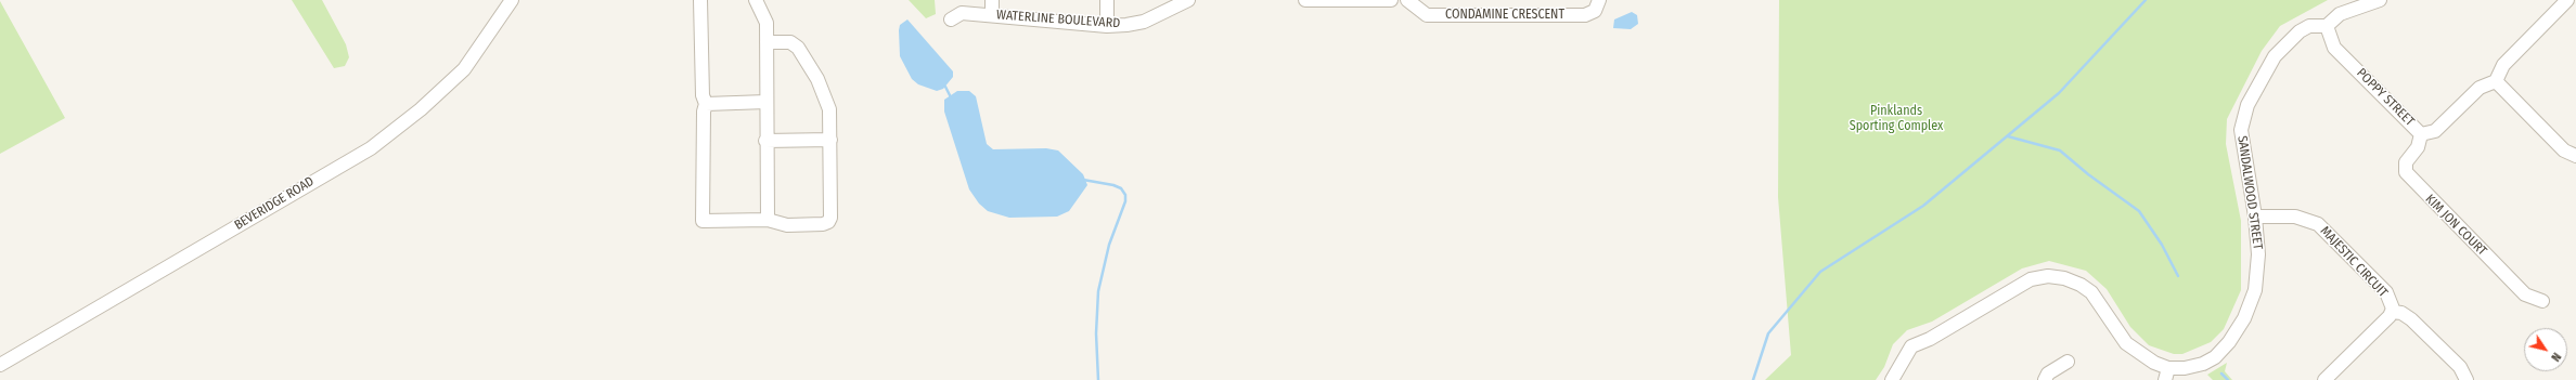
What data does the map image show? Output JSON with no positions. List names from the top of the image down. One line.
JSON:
{"streets":{"street":["CONDAMINE CRESCENT","WATERLINE BOULEVARD","POPPY STREET","SANDALWOOD STREET","BEVERIDGE ROAD","KIM JON COURT","MAJESTIC CIRCUIT"]},"crossings":[["POPPY STREET","SANDALWOOD STREET"],["POPPY STREET","KIM JON COURT"],["SANDALWOOD STREET","MAJESTIC CIRCUIT"]],"parks":["Pinklands Sporting Complex"],"north":"bottom right"}
